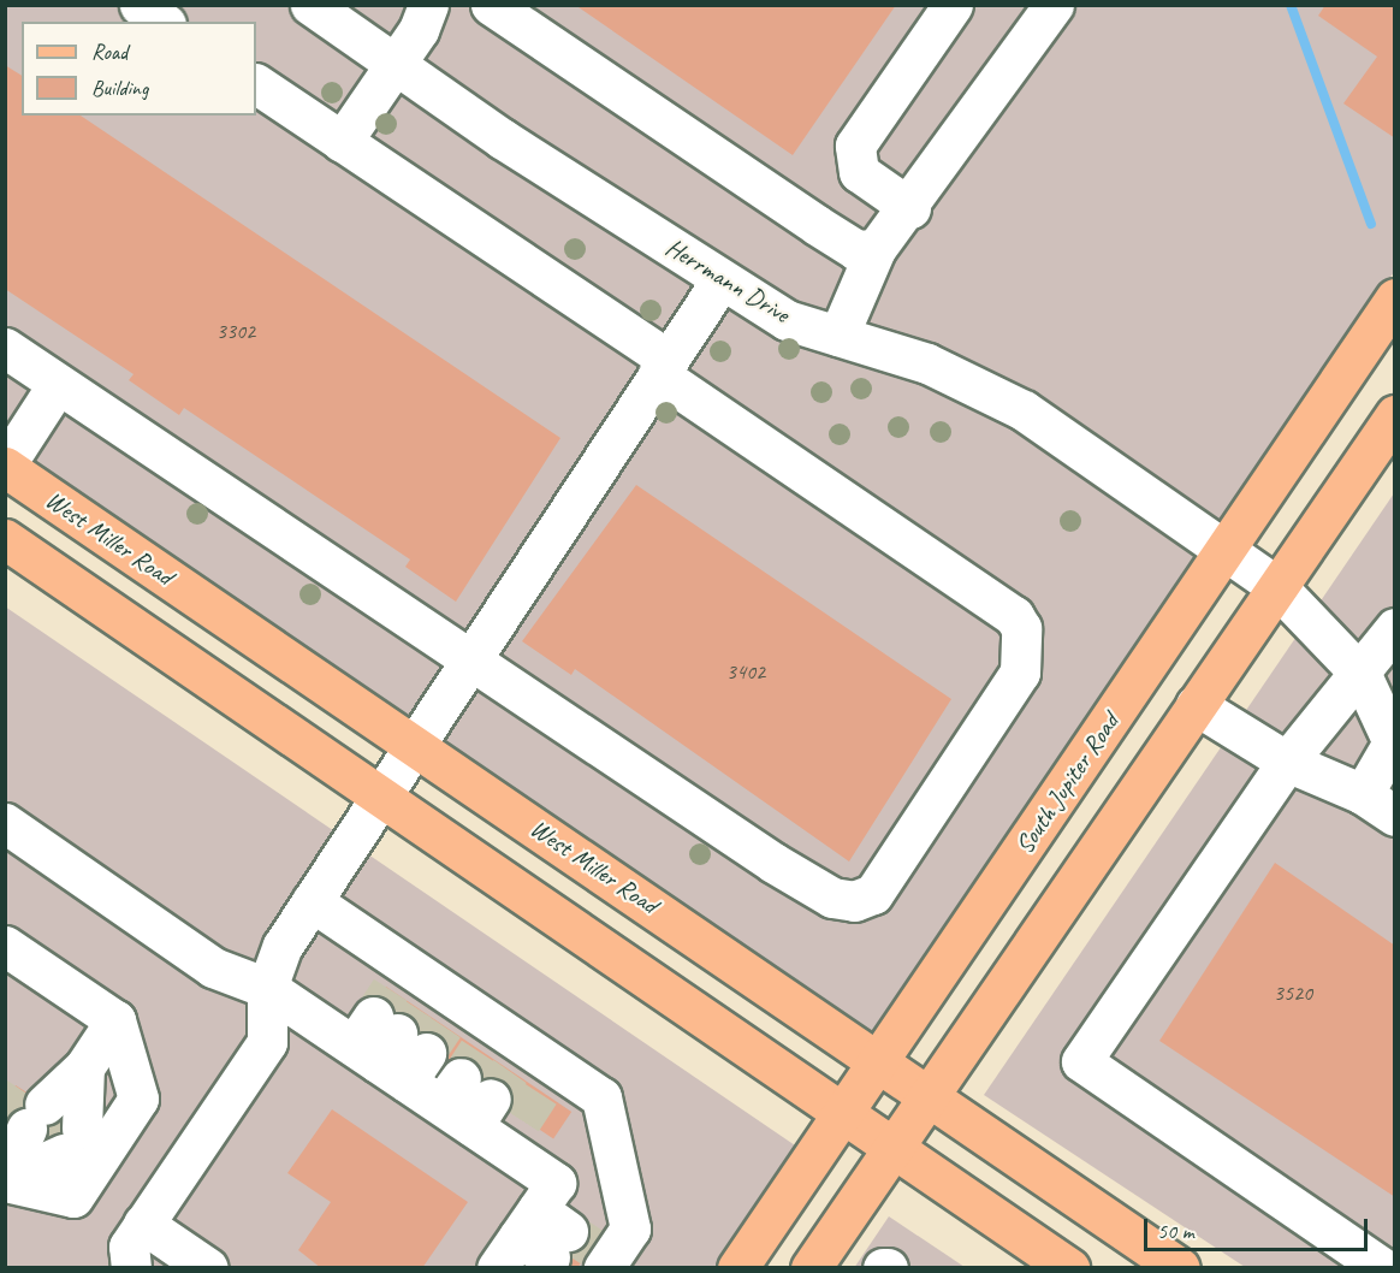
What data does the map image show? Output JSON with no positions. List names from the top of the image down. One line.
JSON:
{"streets":{"main road":["West Miller Road","South Jupiter Road"],"street":["Herrmann Drive"]},"crossings":[["Herrmann Drive","South Jupiter Road"],["West Miller Road","South Jupiter Road"]],"house_numbers":["3302","3402","3520"],"legend":["Road","Building"],"scale_bar":"50 m"}
